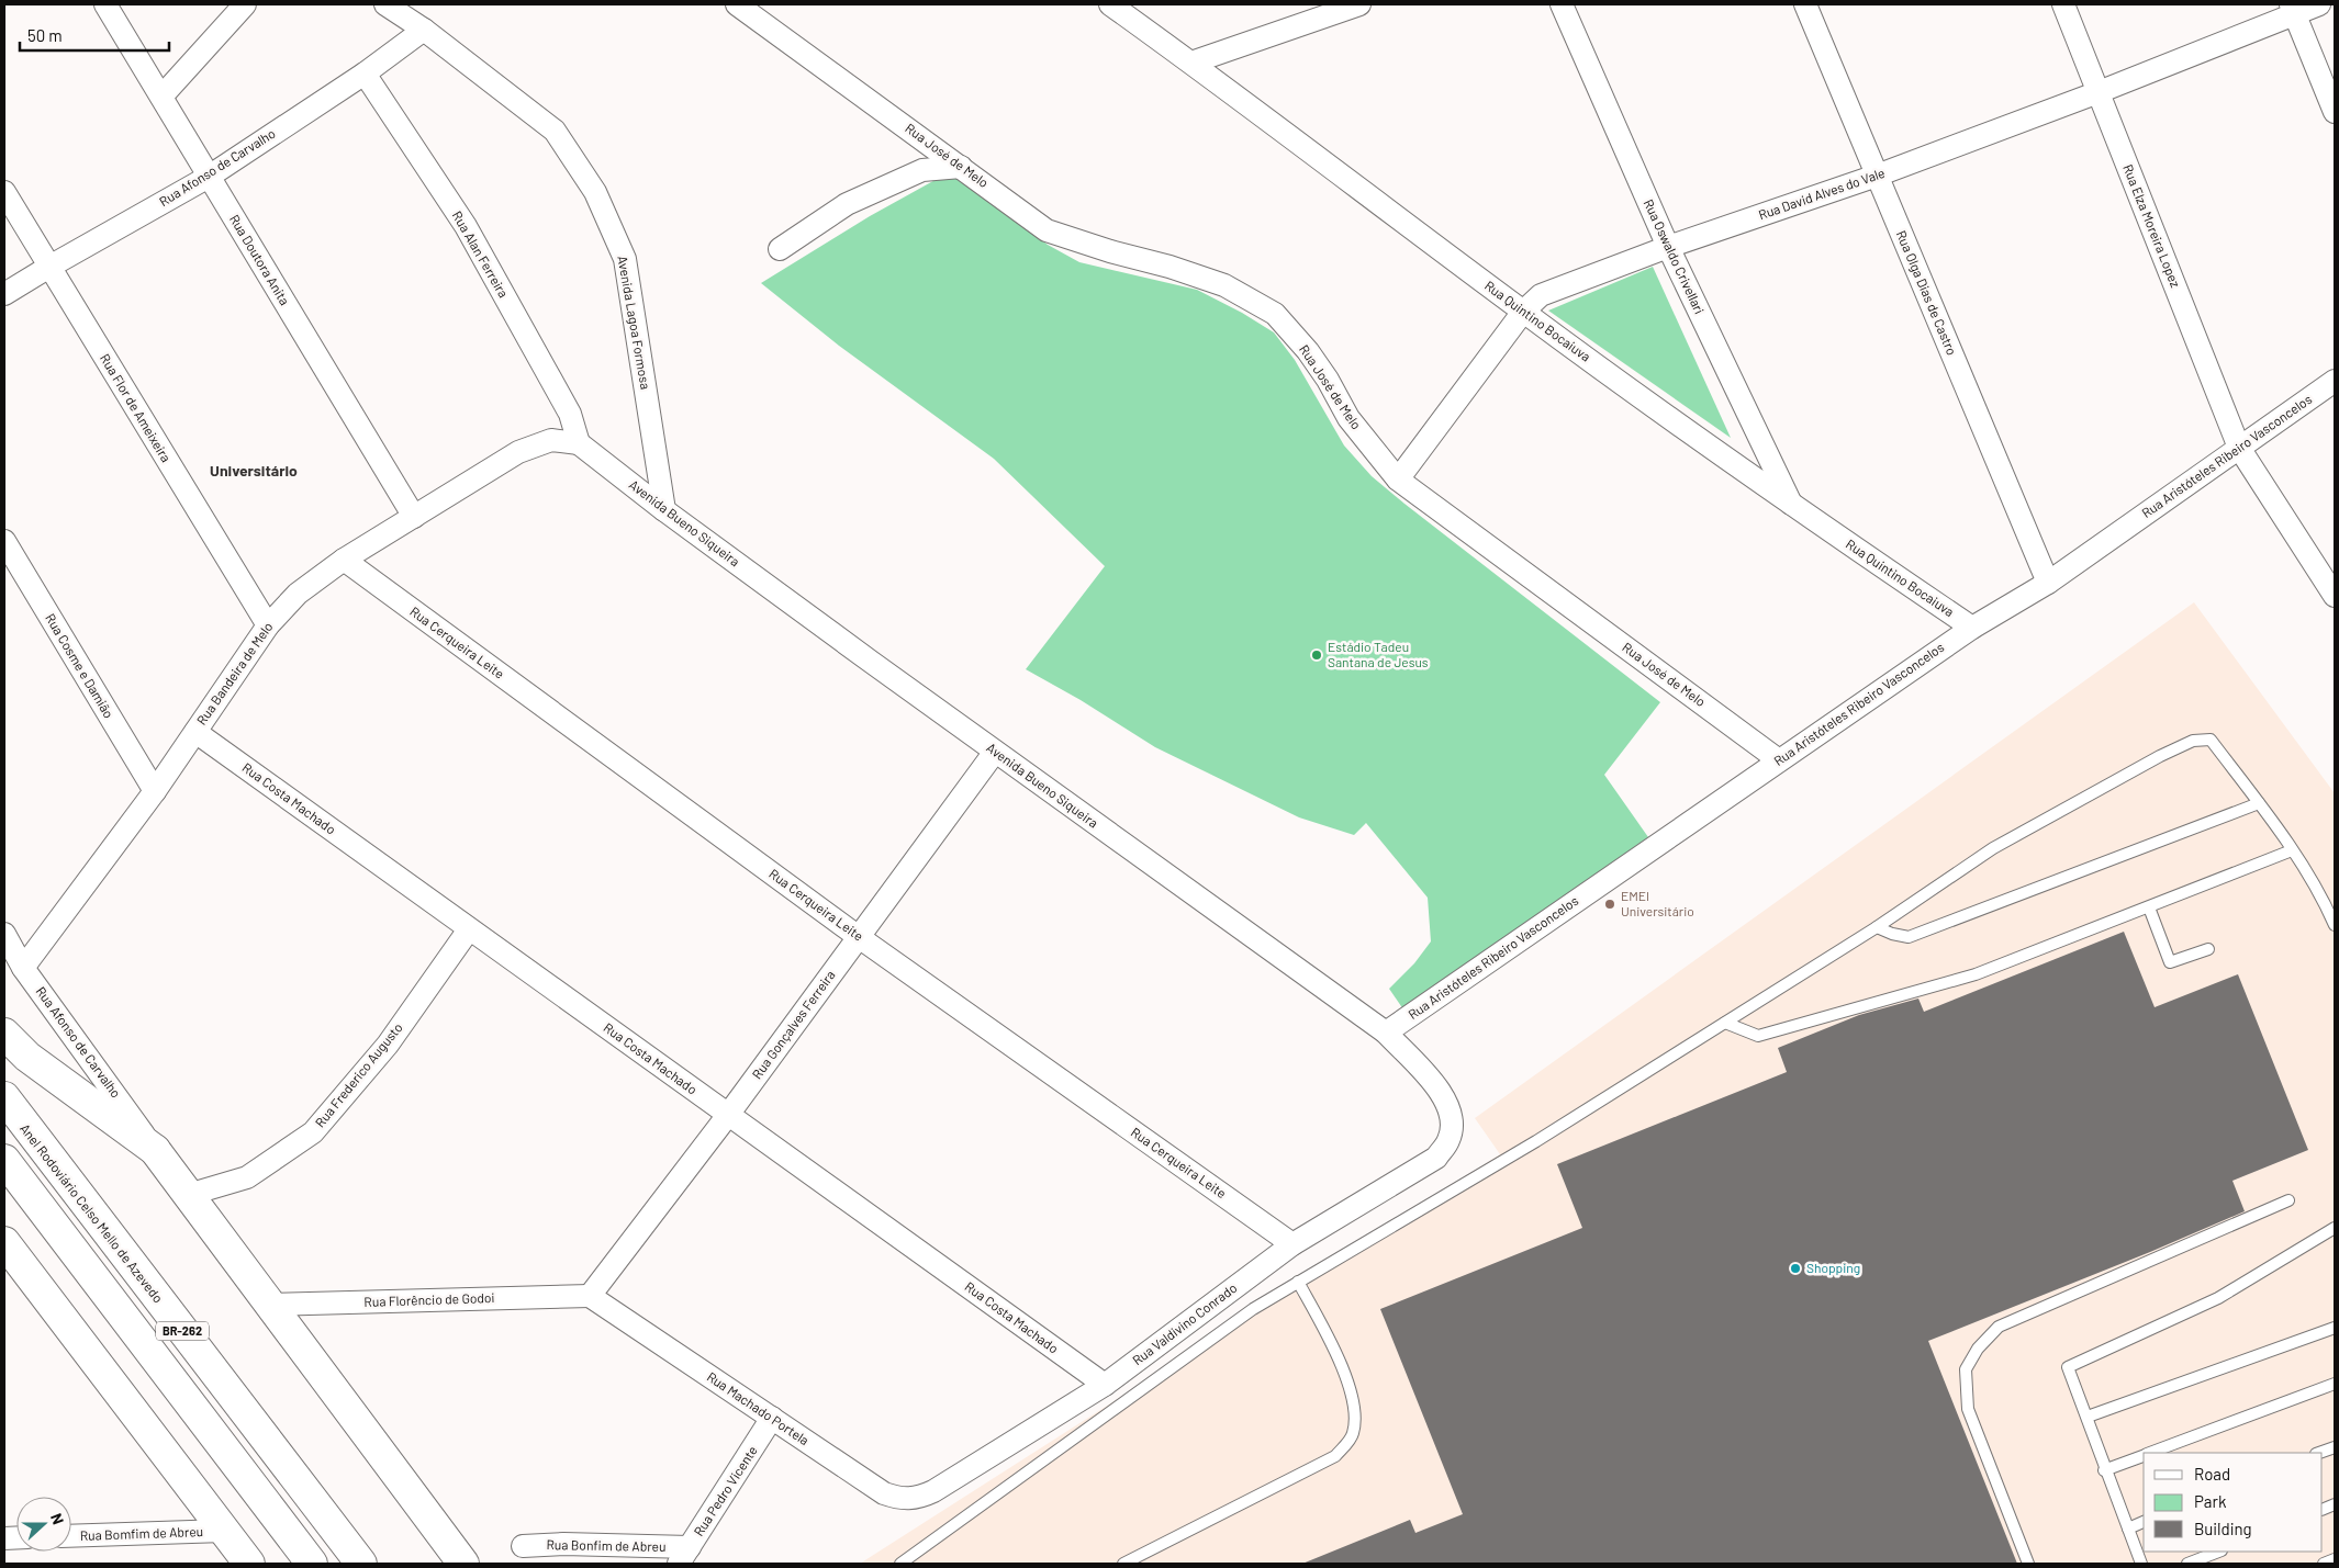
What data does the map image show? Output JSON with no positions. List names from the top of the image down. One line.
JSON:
{"streets":{"main road":["Anel Rodoviário Celso Mello de Azevedo","BR-262"],"street":["Rua José de Melo","Rua Afonso de Carvalho","Rua David Alves do Vale","Rua Elza Moreira Lopez","Rua Alan Ferreira","Rua Oswaldo Crivellari","Rua Doutora Anita","Rua Olga Dias de Castro","Rua Quintino Bocaiuva","Avenida Lagoa Formosa","Rua Flor de Ameixeira","Rua Aristóteles Ribeiro Vasconcelos","Avenida Bueno Siqueira","Rua Cerqueira Leite","Rua Cosme e Damião","Rua Bandeira de Melo","Rua Costa Machado","Rua Gonçalves Ferreira","Rua Frederico Augusto","Rua Florêncio de Godoi","Rua Valdivino Conrado","Rua Machado Portela","Rua Pedro Vicente","Rua Bomfim de Abreu","Rua Bonfim de Abreu"]},"crossings":[["Rua José de Melo","Rua David Alves do Vale"],["Rua José de Melo","Rua Aristóteles Ribeiro Vasconcelos"],["Rua Afonso de Carvalho","Rua Alan Ferreira"],["Rua Afonso de Carvalho","Rua Doutora Anita"],["Rua Afonso de Carvalho","Avenida Lagoa Formosa"],["Rua Afonso de Carvalho","Rua Flor de Ameixeira"],["Rua Afonso de Carvalho","Rua Bandeira de Melo"],["Rua David Alves do Vale","Rua Elza Moreira Lopez"],["Rua David Alves do Vale","Rua Oswaldo Crivellari"],["Rua David Alves do Vale","Rua Olga Dias de Castro"],["Rua David Alves do Vale","Rua Quintino Bocaiuva"],["Rua Elza Moreira Lopez","Rua Aristóteles Ribeiro Vasconcelos"],["Rua Alan Ferreira","Avenida Bueno Siqueira"],["Rua Alan Ferreira","Rua Bandeira de Melo"],["Rua Oswaldo Crivellari","Rua Quintino Bocaiuva"],["Rua Doutora Anita","Rua Bandeira de Melo"],["Rua Olga Dias de Castro","Rua Aristóteles Ribeiro Vasconcelos"],["Rua Quintino Bocaiuva","Rua Aristóteles Ribeiro Vasconcelos"],["Avenida Lagoa Formosa","Avenida Bueno Siqueira"],["Rua Flor de Ameixeira","Rua Bandeira de Melo"],["Rua Aristóteles Ribeiro Vasconcelos","Avenida Bueno Siqueira"],["Avenida Bueno Siqueira","Rua Bandeira de Melo"],["Avenida Bueno Siqueira","Rua Gonçalves Ferreira"],["Avenida Bueno Siqueira","Rua Valdivino Conrado"],["Rua Cerqueira Leite","Rua Bandeira de Melo"],["Rua Cerqueira Leite","Rua Gonçalves Ferreira"],["Rua Cerqueira Leite","Rua Valdivino Conrado"],["Rua Cosme e Damião","Rua Bandeira de Melo"],["Rua Bandeira de Melo","Rua Costa Machado"],["Rua Costa Machado","Rua Gonçalves Ferreira"],["Rua Costa Machado","Rua Frederico Augusto"],["Rua Costa Machado","Rua Valdivino Conrado"],["Rua Gonçalves Ferreira","Rua Florêncio de Godoi"],["Rua Gonçalves Ferreira","Rua Machado Portela"],["Rua Florêncio de Godoi","Rua Machado Portela"],["Rua Valdivino Conrado","Rua Machado Portela"],["Rua Machado Portela","Rua Pedro Vicente"],["Rua Pedro Vicente","Rua Bonfim de Abreu"]],"districts":["Universitário"],"places":["Estádio Tadeu Santana de Jesus","EMEI Universitário","Shopping"],"legend":["Road","Park","Building"],"scale_bar":"50 m","north":"right"}
